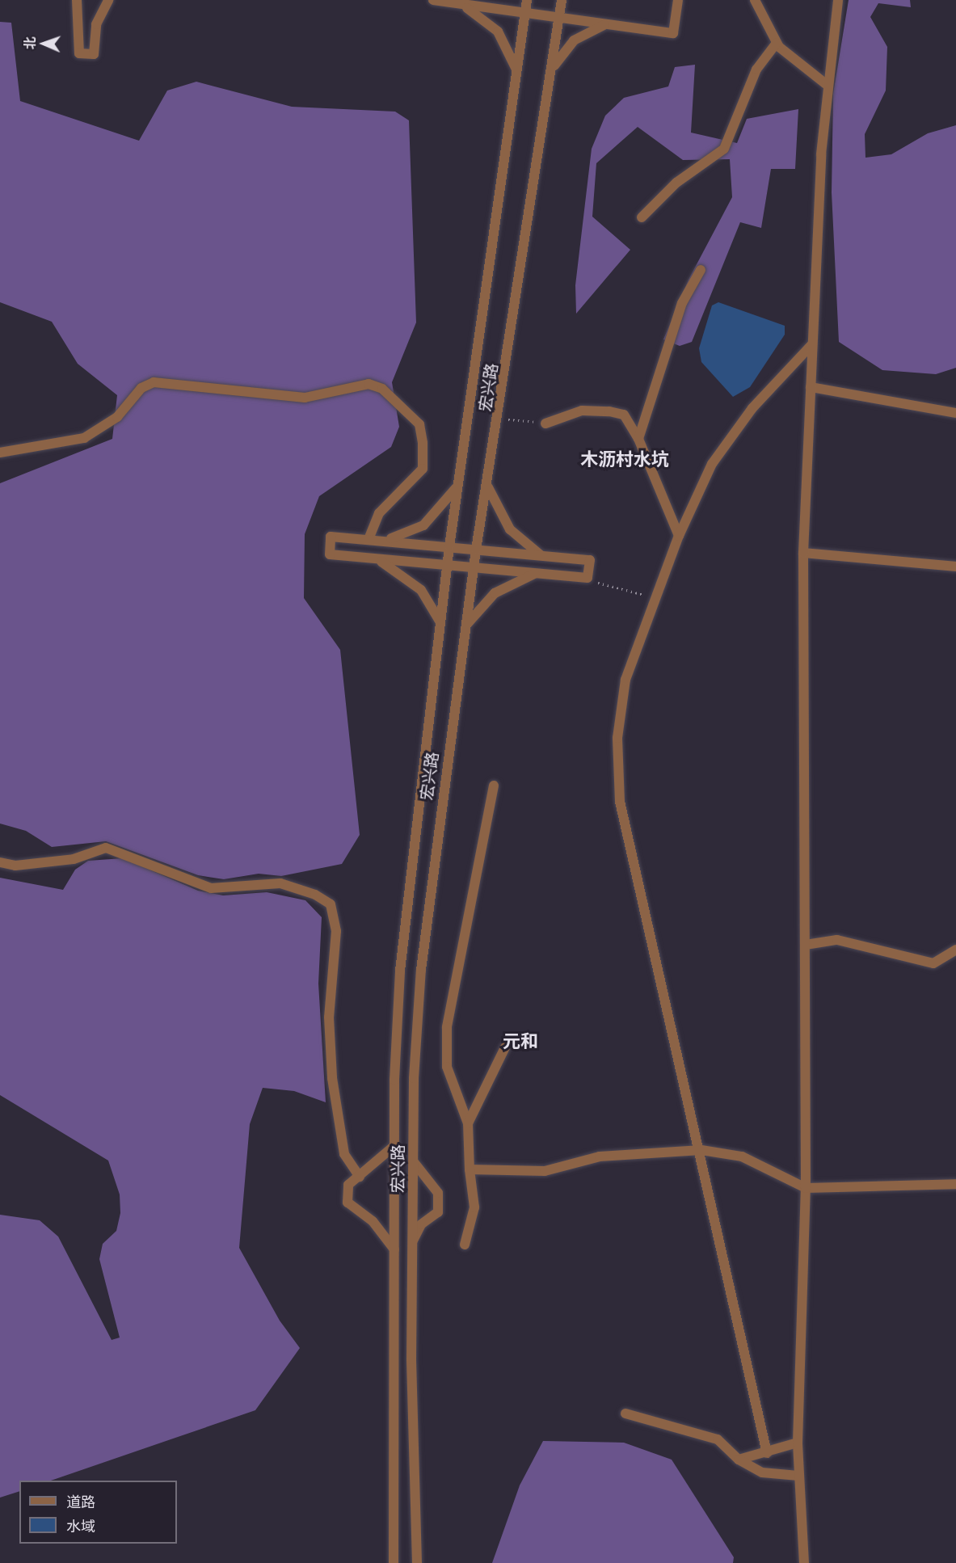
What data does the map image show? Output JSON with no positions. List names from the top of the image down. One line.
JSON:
{"streets":{"street":["宏兴路"]},"districts":["木沥村水坑","元和"],"legend":["道路","水域"],"north":"left"}
